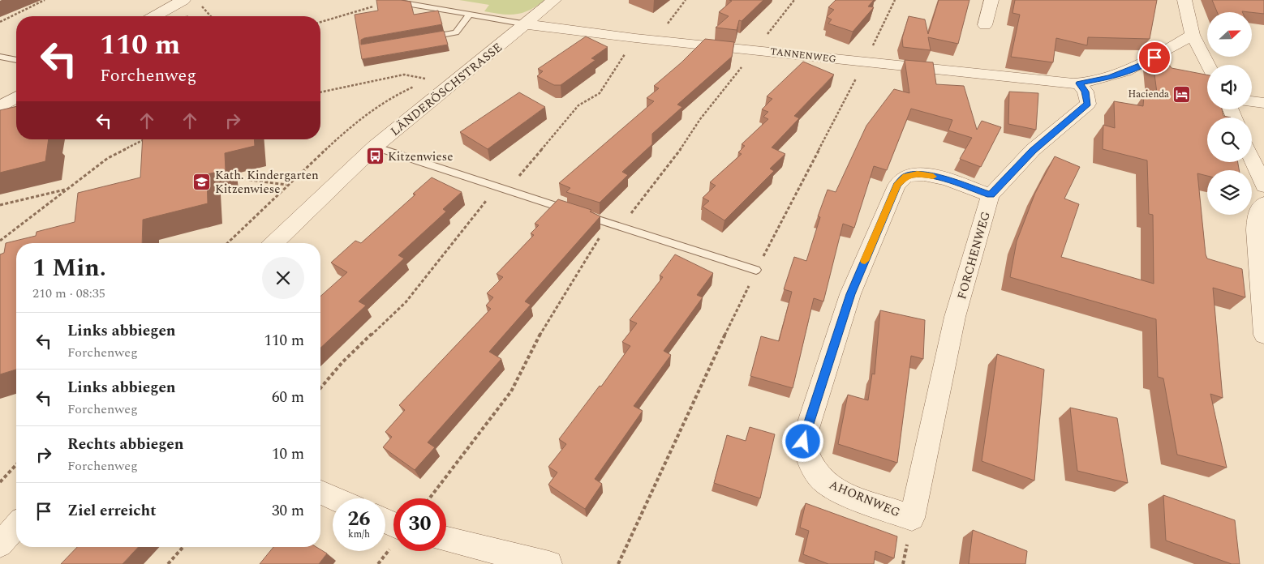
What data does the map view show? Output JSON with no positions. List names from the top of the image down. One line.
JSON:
{"streets":{"street":["TANNENWEG","LÄNDERÖSCHSTRASSE","FORCHENWEG","AHORNWEG"]},"crossings":[["TANNENWEG","LÄNDERÖSCHSTRASSE"],["TANNENWEG","FORCHENWEG"],["FORCHENWEG","AHORNWEG"]],"places":{"hotel":["Hacienda"],"bus stop":["Kitzenwiese"],"school or university":["Kath. Kindergarten Kitzenwiese"]},"north":"right","page":{"turn":["110 m","Forchenweg"],"heading":["1 Min.","210 m · 08:35"],"list":[{"name":"Links abbiegen","note":"Forchenweg","value":"110 m"},{"name":"Links abbiegen","note":"Forchenweg","value":"60 m"},{"name":"Rechts abbiegen","note":"Forchenweg","value":"10 m"},{"name":"Ziel erreicht","value":"30 m"}],"speed":"26 km/h","limit":"30"}}
